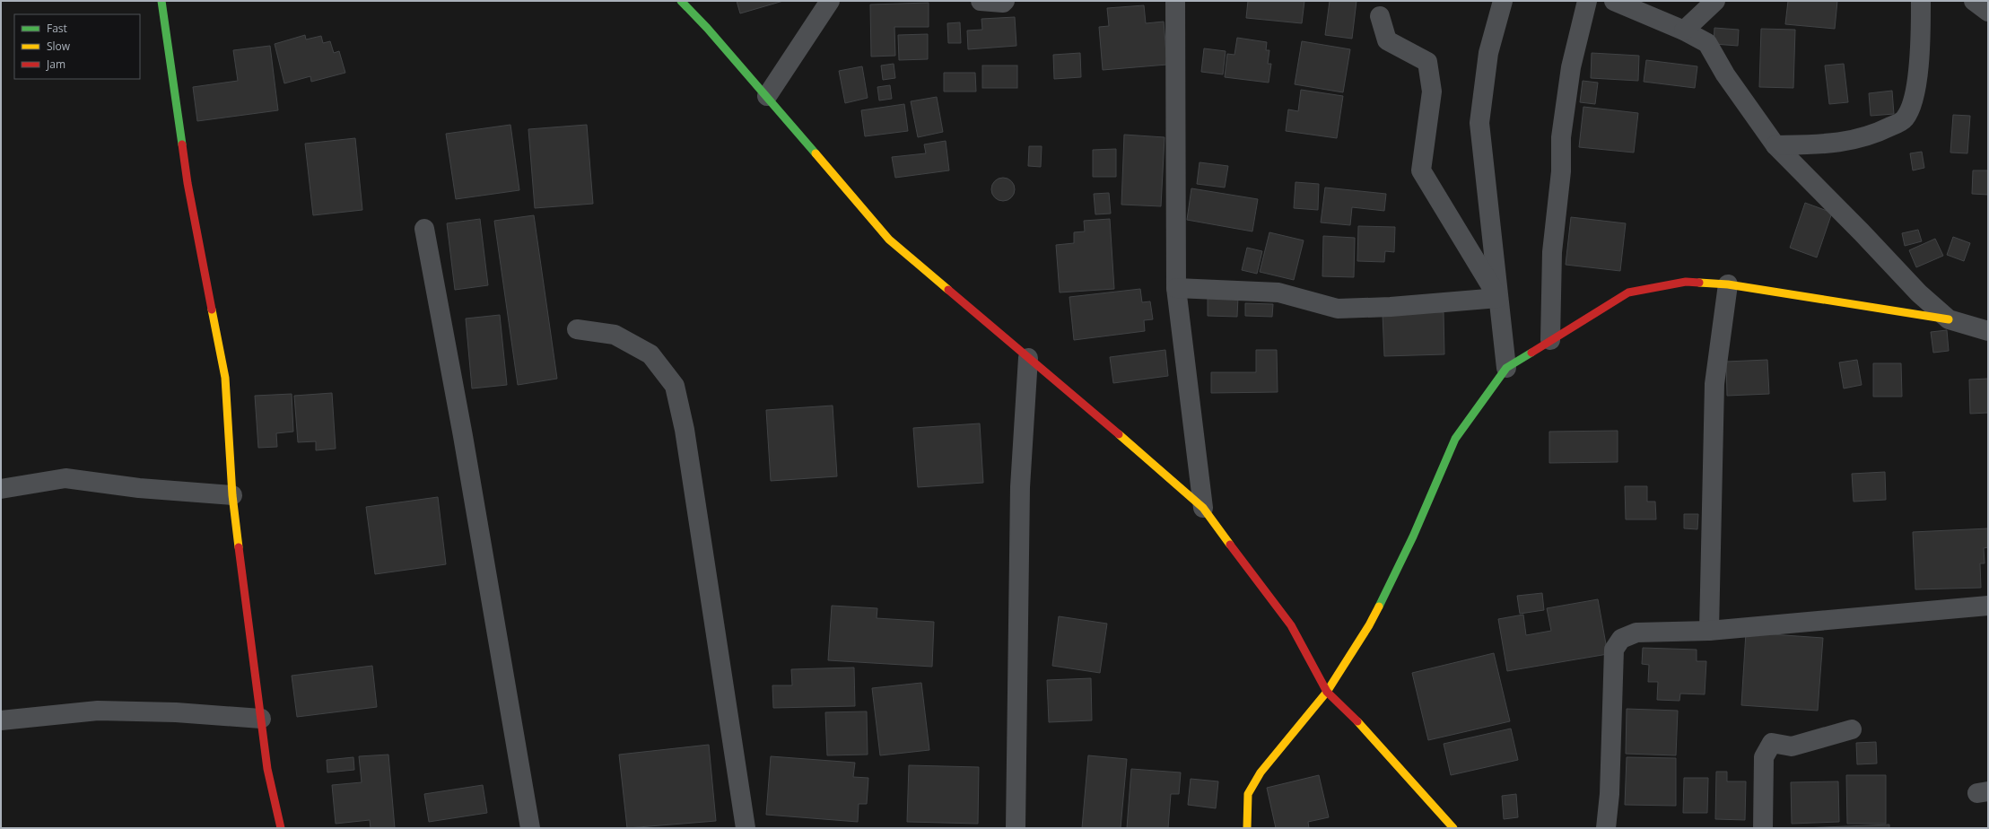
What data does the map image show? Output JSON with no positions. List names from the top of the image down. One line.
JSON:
{"legend":["Fast","Slow","Jam"]}
